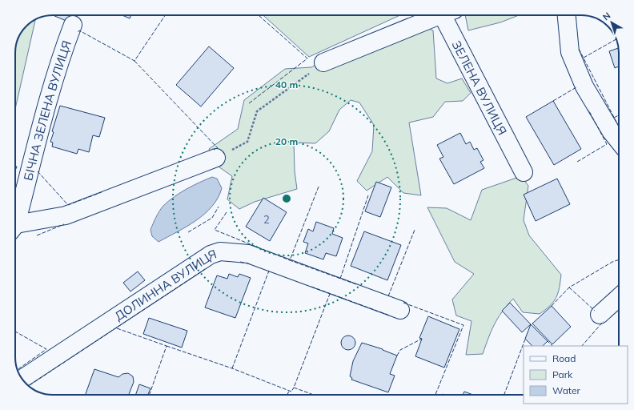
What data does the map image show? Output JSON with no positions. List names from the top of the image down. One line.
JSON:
{"streets":{"street":["ЗЕЛЕНА ВУЛИЦЯ","БІЧНА ЗЕЛЕНА ВУЛИЦЯ","ДОЛИННА ВУЛИЦЯ"]},"house_numbers":["2"],"legend":["Road","Park","Water"],"north":"top left","rings":["40 m","20 m"]}
